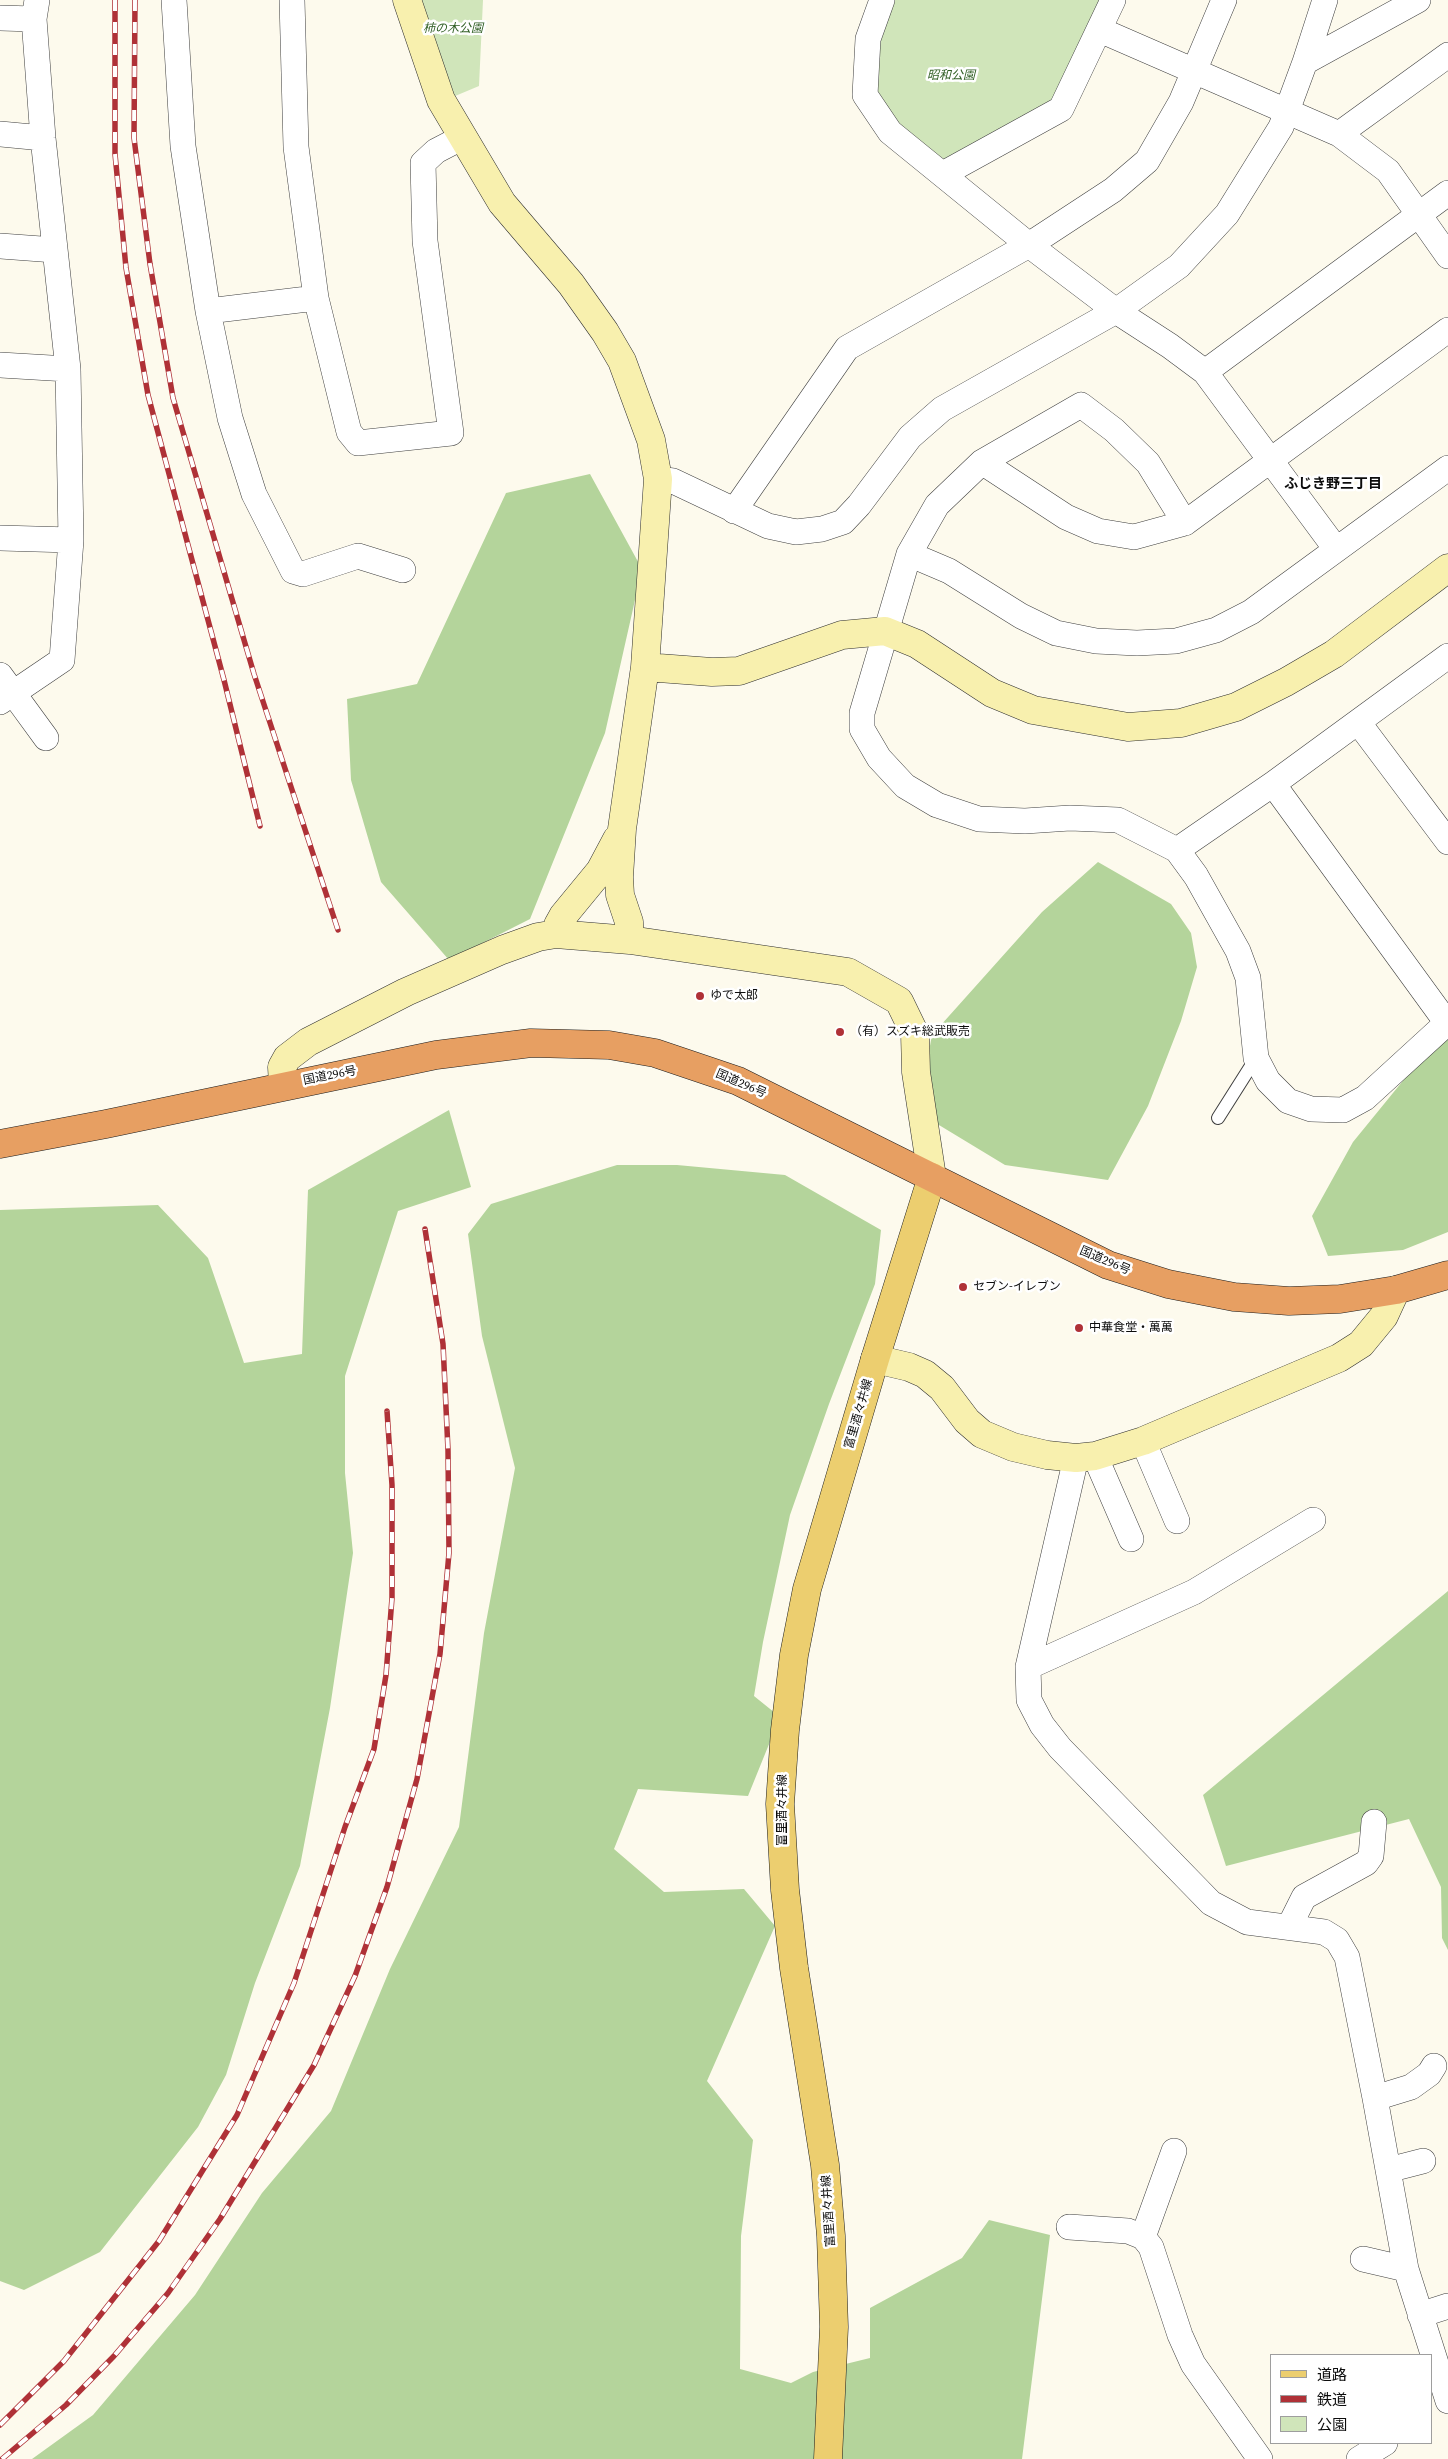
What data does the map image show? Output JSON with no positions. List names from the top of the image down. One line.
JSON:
{"streets":{"highway":["国道296号"],"main road":["富里酒々井線"]},"crossings":[["国道296号","富里酒々井線"]],"districts":["ふじき野三丁目"],"parks":["柿の木公園","昭和公園"],"places":["ゆで太郎","（有）スズキ総武販売","セブン-イレブン","中華食堂・萬萬"],"legend":["道路","鉄道","公園"]}
